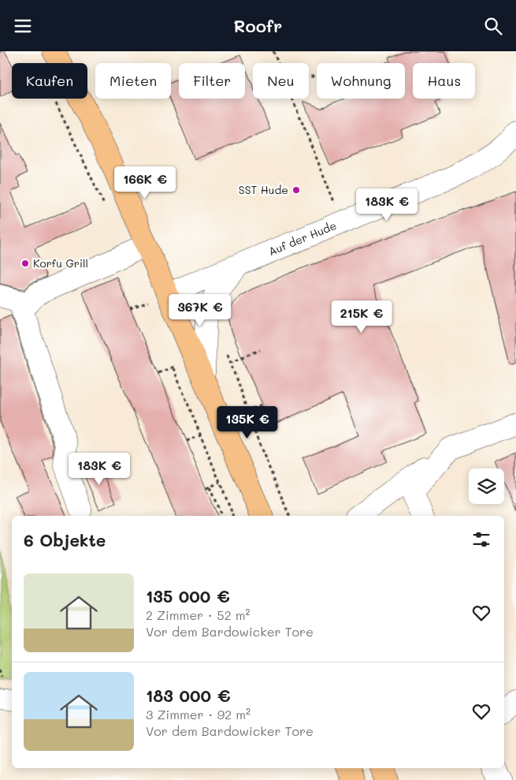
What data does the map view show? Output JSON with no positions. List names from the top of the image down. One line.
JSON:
{"streets":{"street":["Auf der Hude"]},"places":["SST Hude","Korfu Grill"],"page":{"header":"Roofr","chip":["Kaufen","Mieten","Filter","Neu","Wohnung","Haus"],"price":["166K €","183K €","367K €","215K €","135K €","183K €"],"heading":"6 Objekte","list":[{"name":"135 000 €","note":"2 Zimmer · 52 m² · Vor dem Bardowicker Tore"},{"name":"183 000 €","note":"3 Zimmer · 92 m² · Vor dem Bardowicker Tore"}]}}
